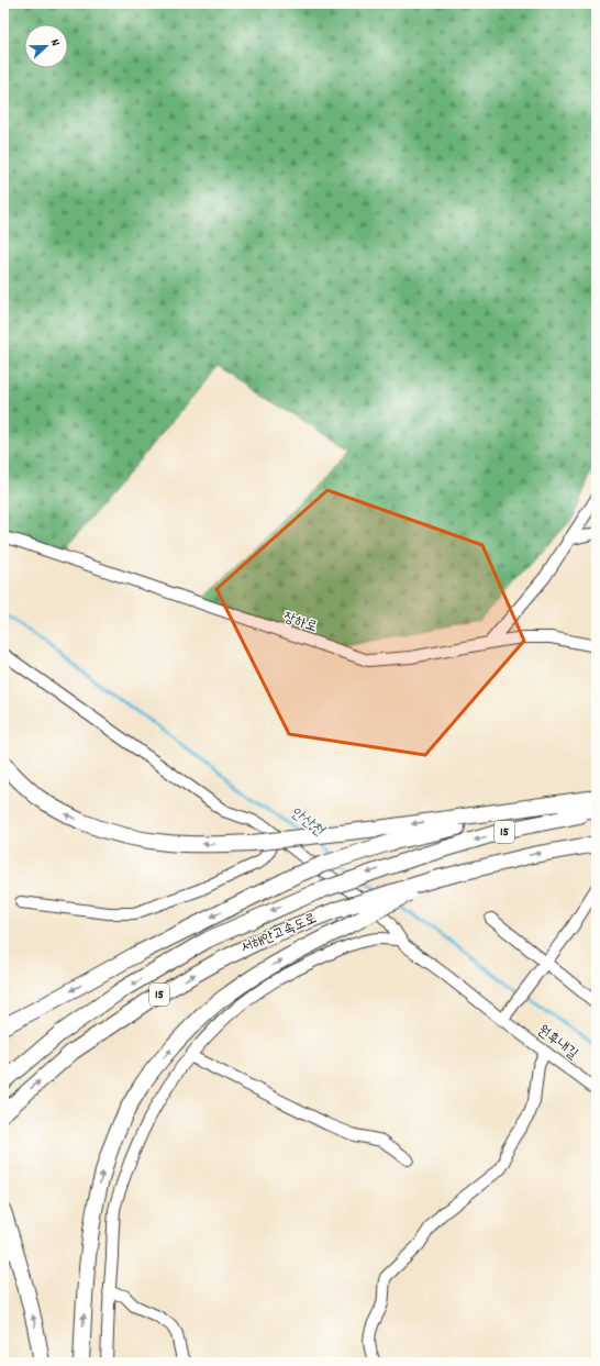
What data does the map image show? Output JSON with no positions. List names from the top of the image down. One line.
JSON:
{"streets":{"highway":["15","서해안고속도로"],"street":["장하로","원후내길"]},"water":["안산천"],"north":"right"}
